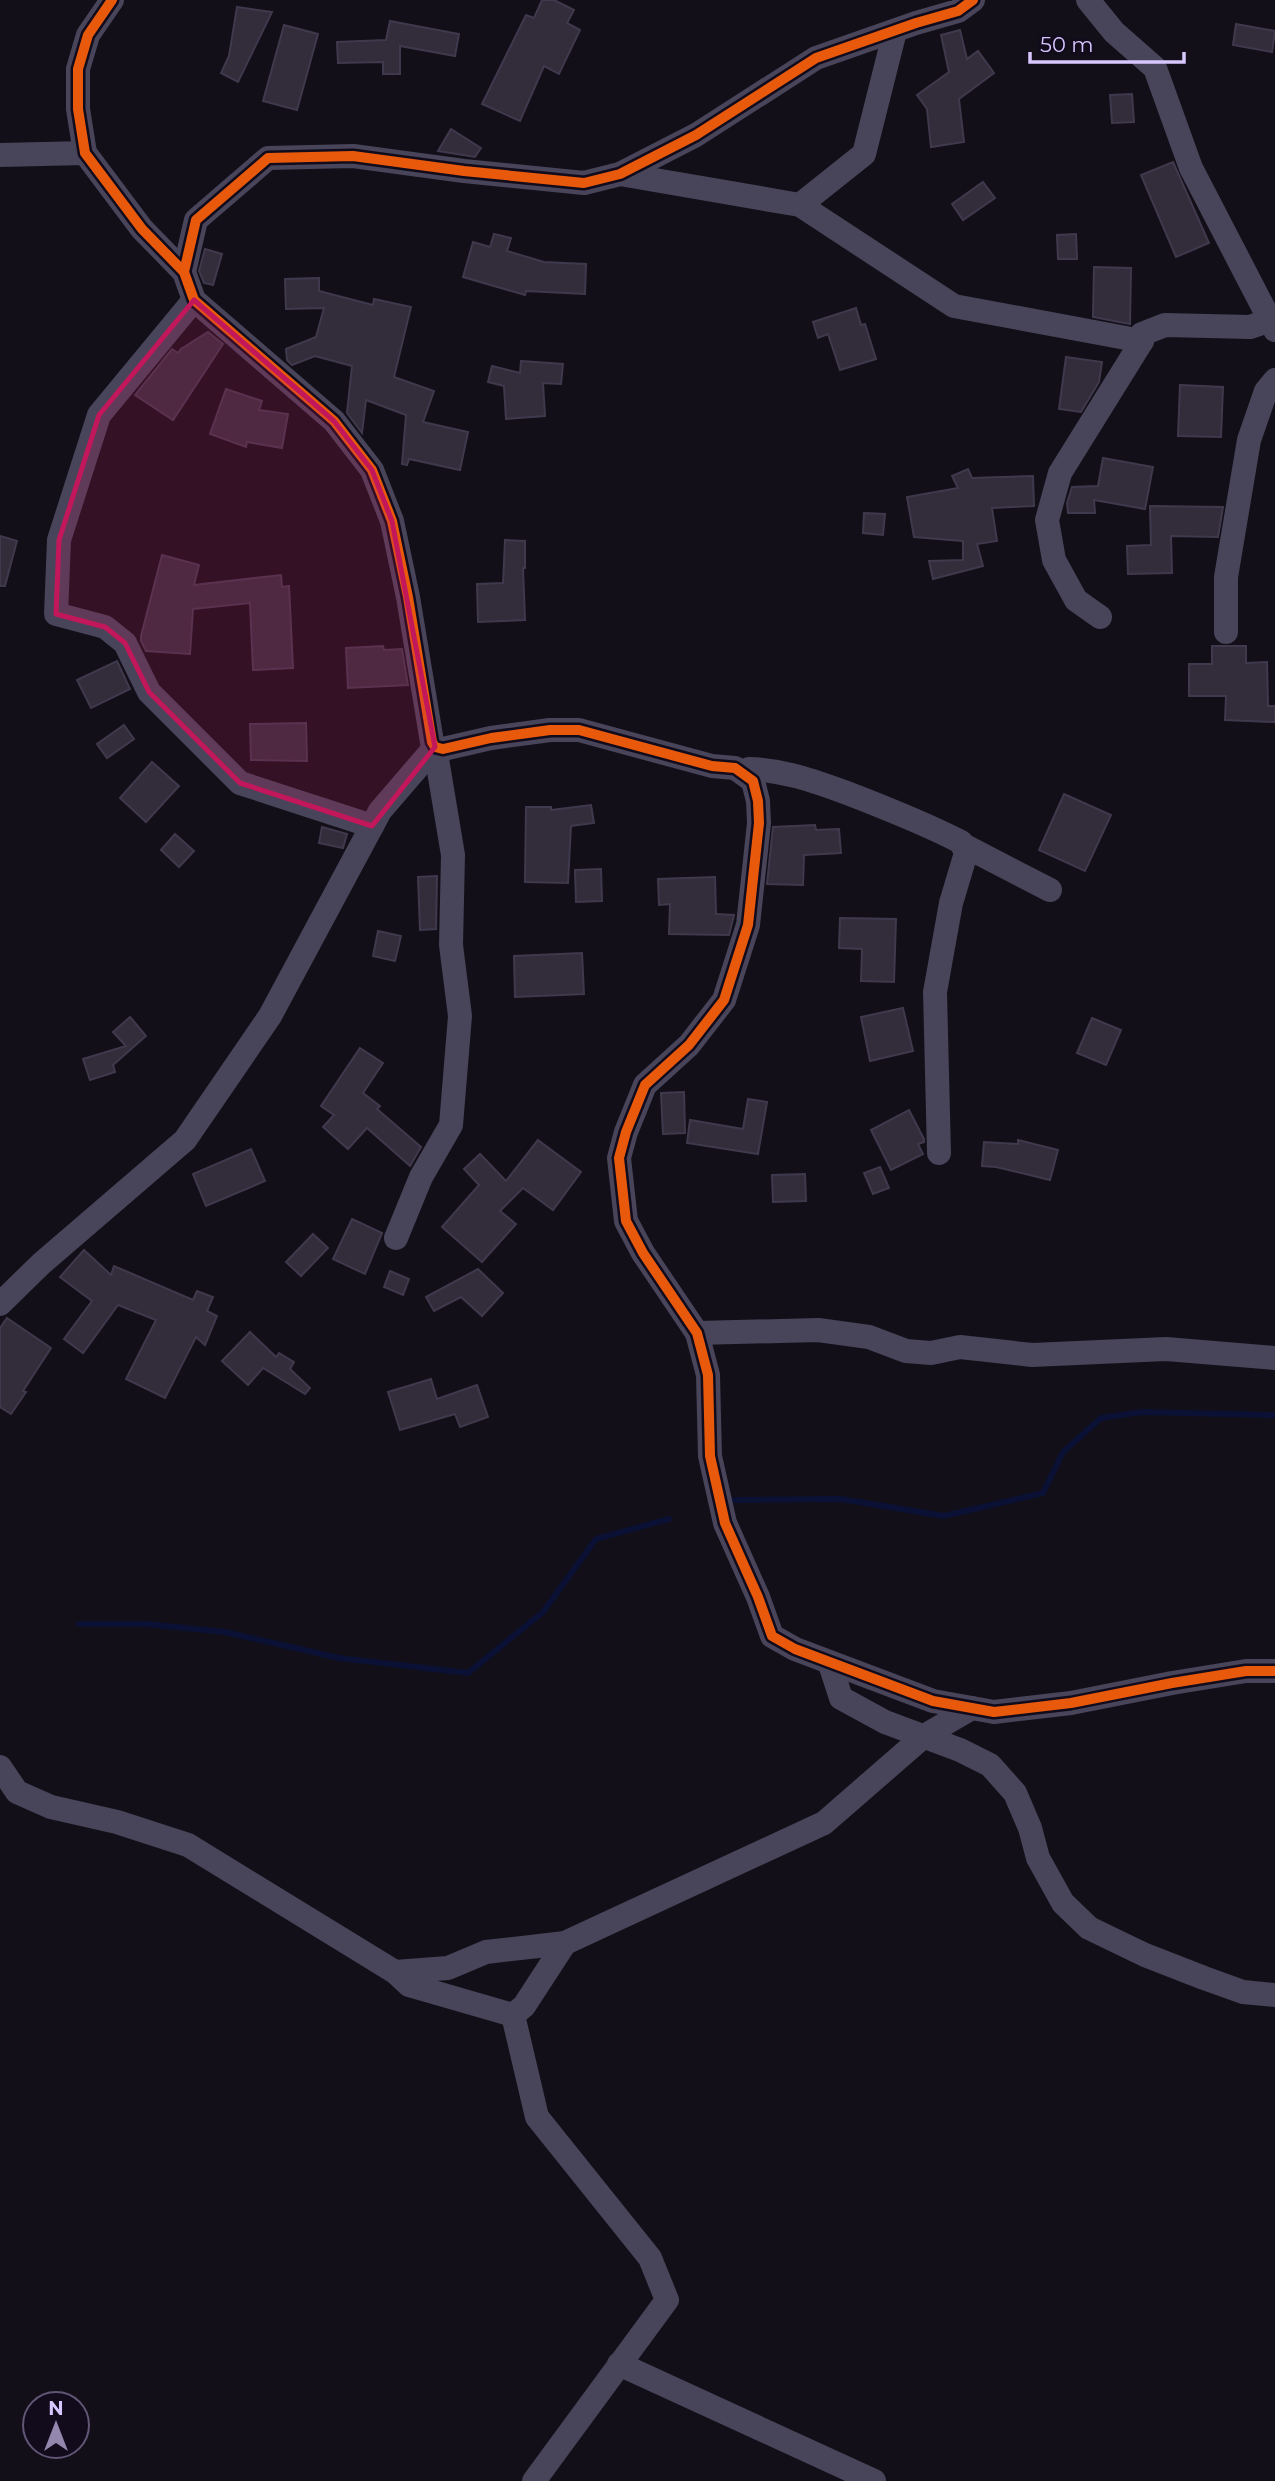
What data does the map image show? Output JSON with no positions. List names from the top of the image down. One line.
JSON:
{"scale_bar":"50 m","north":"top"}
